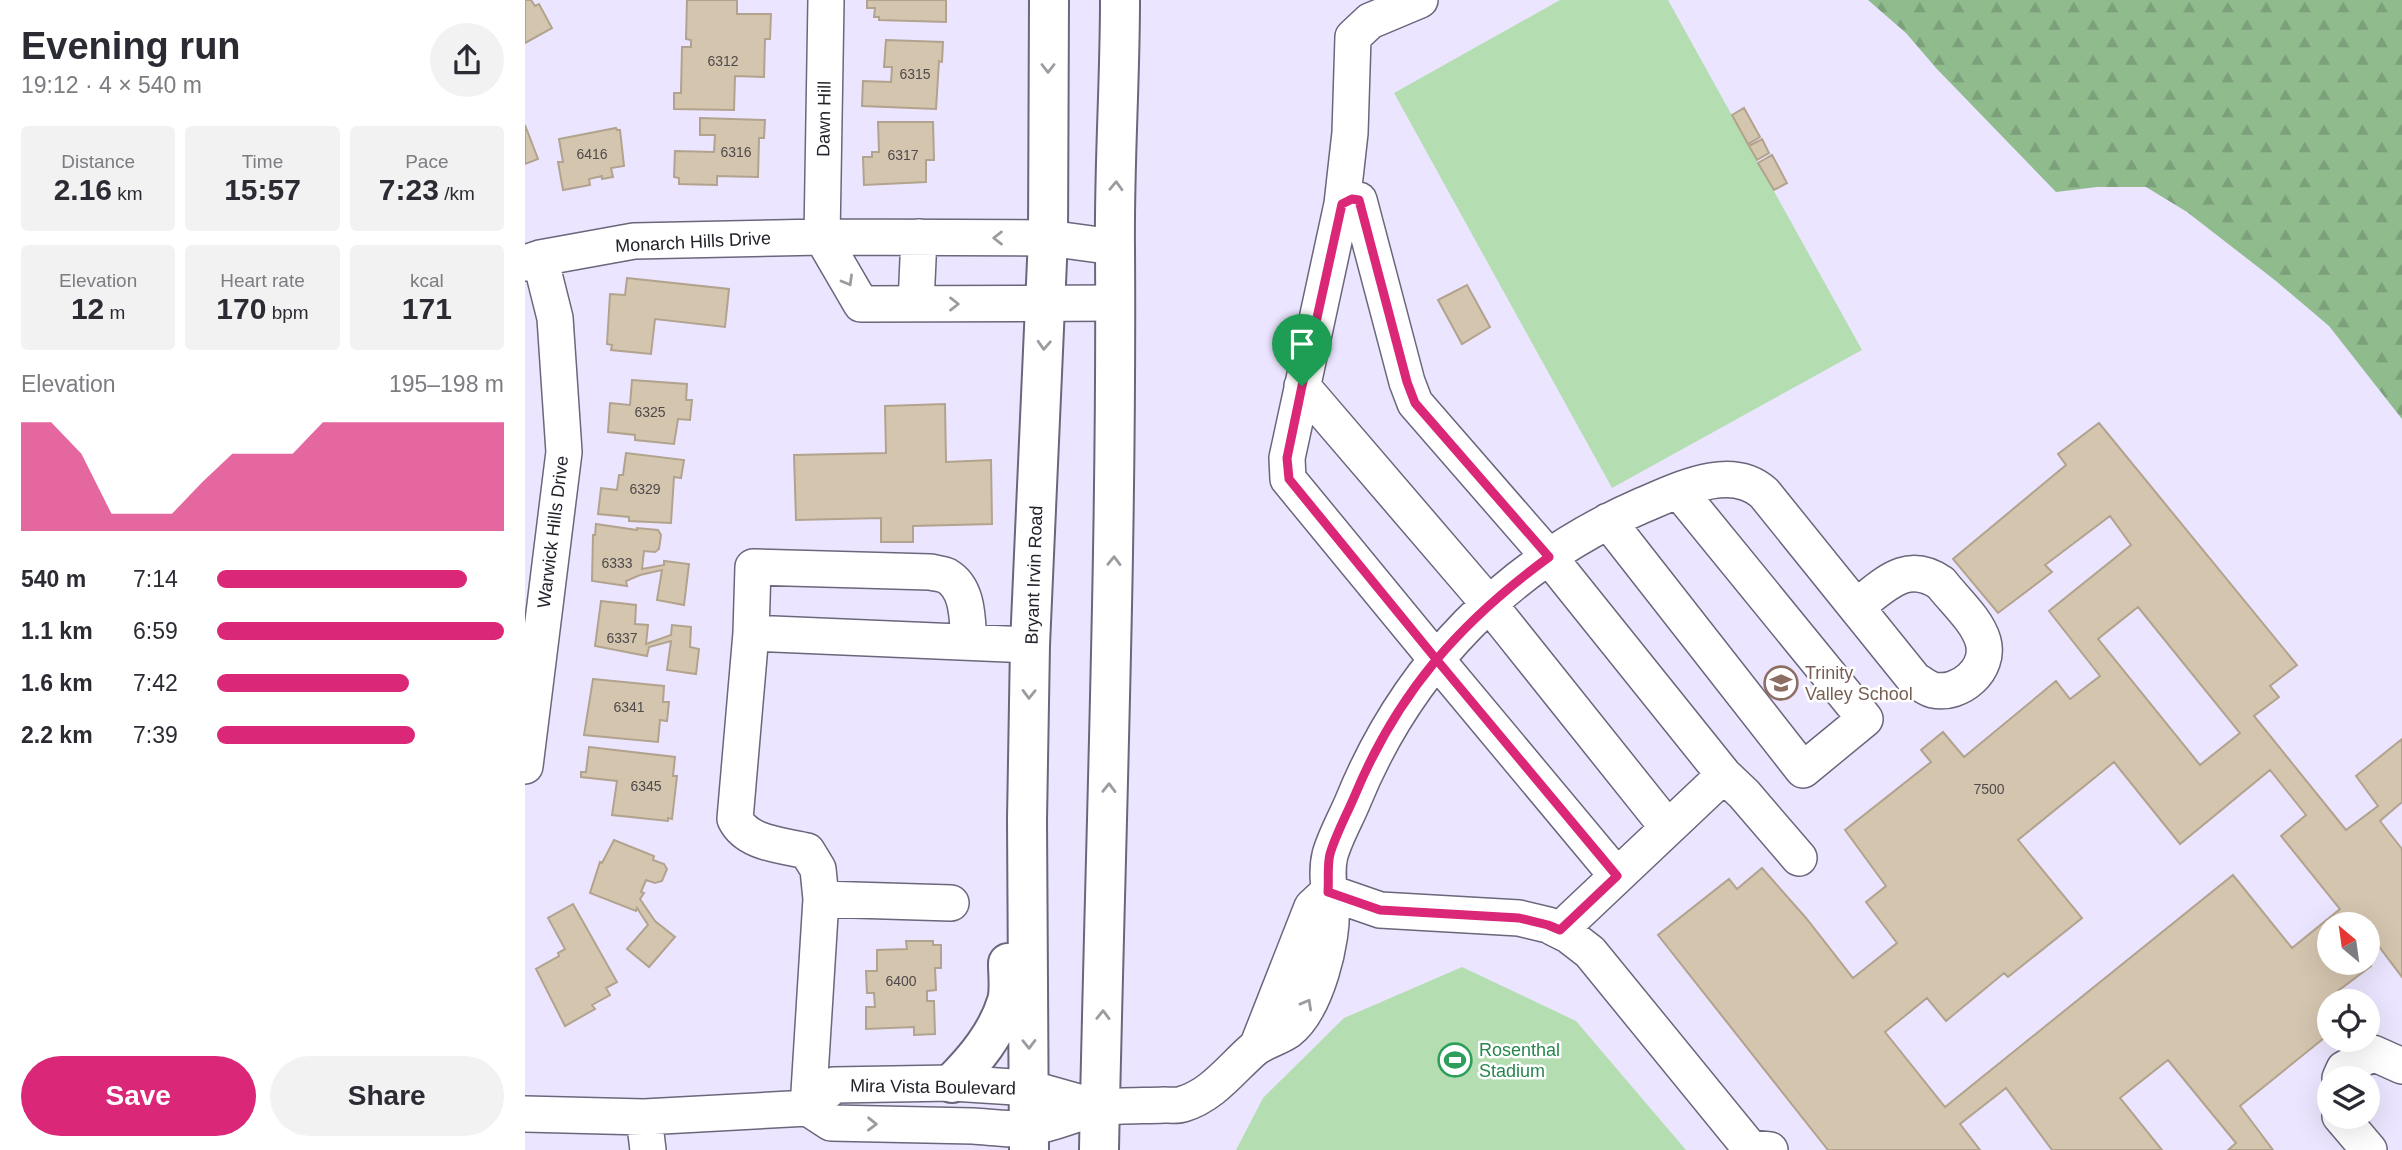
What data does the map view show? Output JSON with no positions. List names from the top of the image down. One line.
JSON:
{"streets":{"main road":["Bryant Irvin Road"],"street":["Dawn Hill","Monarch Hills Drive","Warwick Hills Drive","Mira Vista Boulevard"]},"crossings":[["Dawn Hill","Monarch Hills Drive"],["Monarch Hills Drive","Warwick Hills Drive"],["Monarch Hills Drive","Bryant Irvin Road"],["Bryant Irvin Road","Mira Vista Boulevard"]],"places":{"school or university":["Trinity Valley School"],"sports":["Rosenthal Stadium"]},"house_numbers":["6312","6315","6316","6416","6317","6325","6329","6333","6337","6341","6345","7500","6400"],"north":"top left","page":{"heading":["Evening run","19:12 · 4 × 540 m"],"stats":[["Distance","2.16 km"],["Time","15:57"],["Pace","7:23 /km"],["Elevation","12 m"],["Heart rate","170 bpm"],["kcal","171"]],"chart":["Elevation","195–198 m"],"list":[{"name":"540 m","note":"7:14"},{"name":"1.1 km","note":"6:59"},{"name":"1.6 km","note":"7:42"},{"name":"2.2 km","note":"7:39"}],"buttons":["Save","Share"]}}
